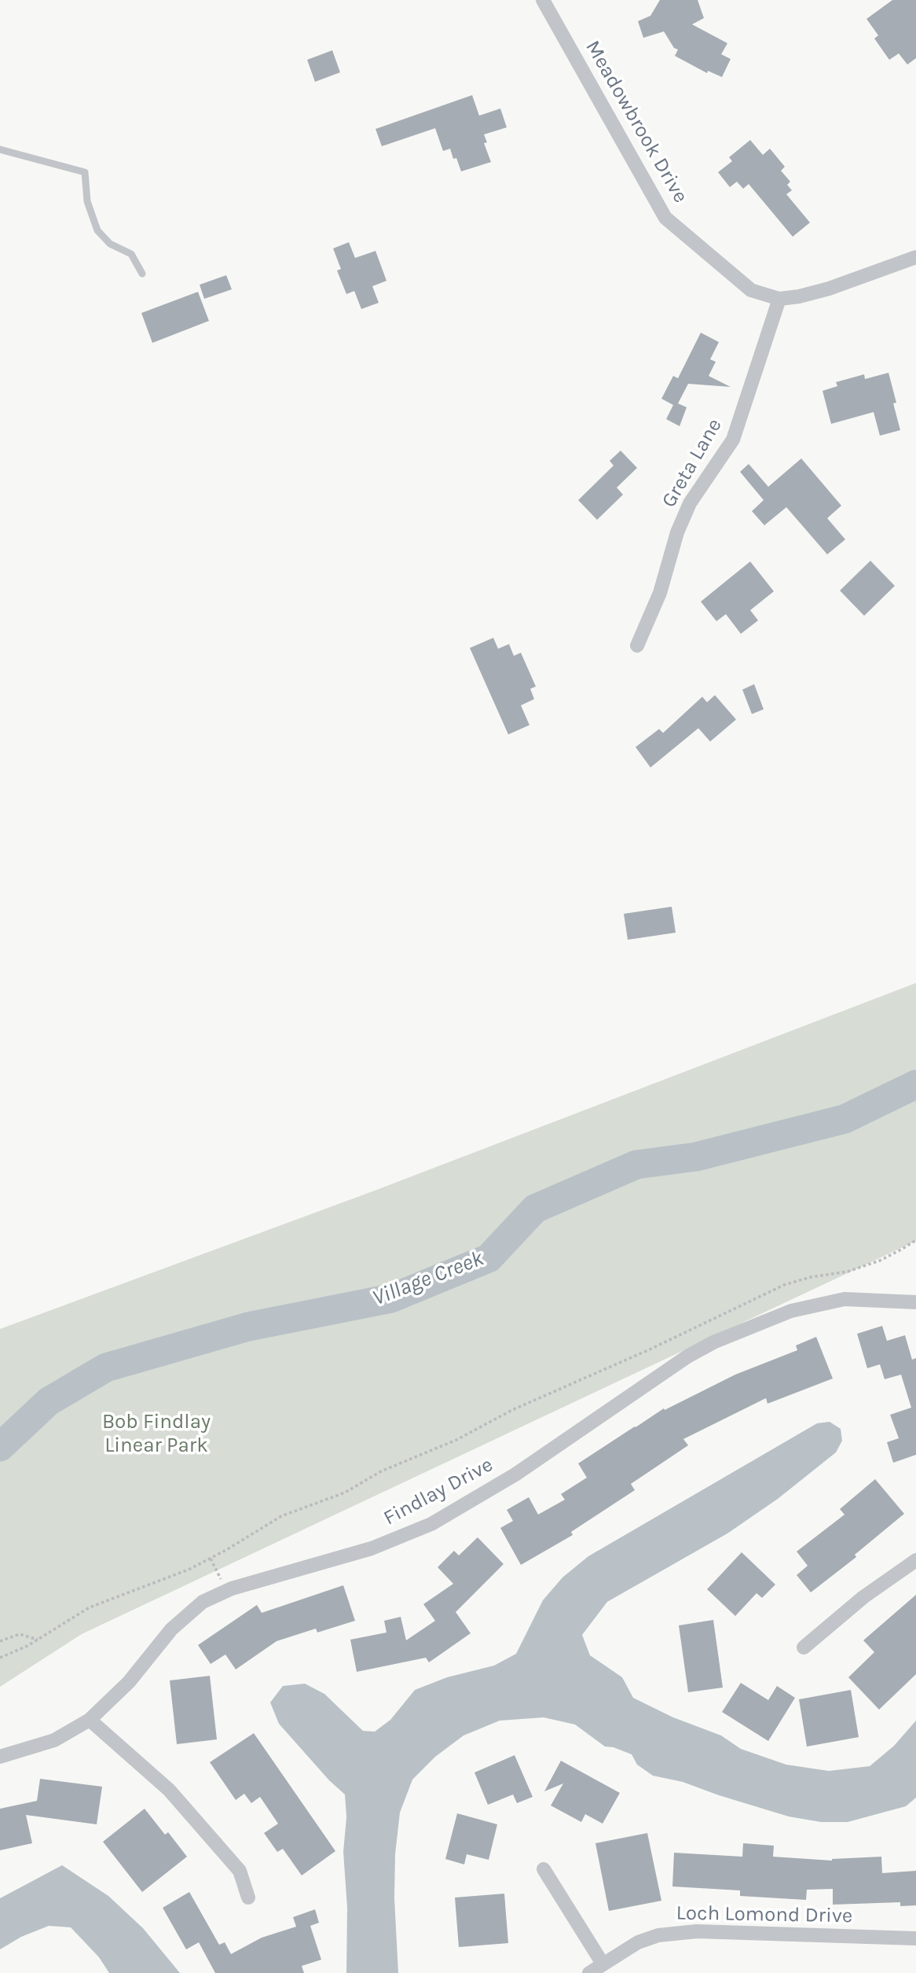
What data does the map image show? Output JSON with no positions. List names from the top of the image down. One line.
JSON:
{"streets":{"street":["Meadowbrook Drive","Greta Lane","Findlay Drive","Loch Lomond Drive"]},"crossings":[["Meadowbrook Drive","Greta Lane"]],"water":["Village Creek"],"parks":["Bob Findlay Linear Park"]}
